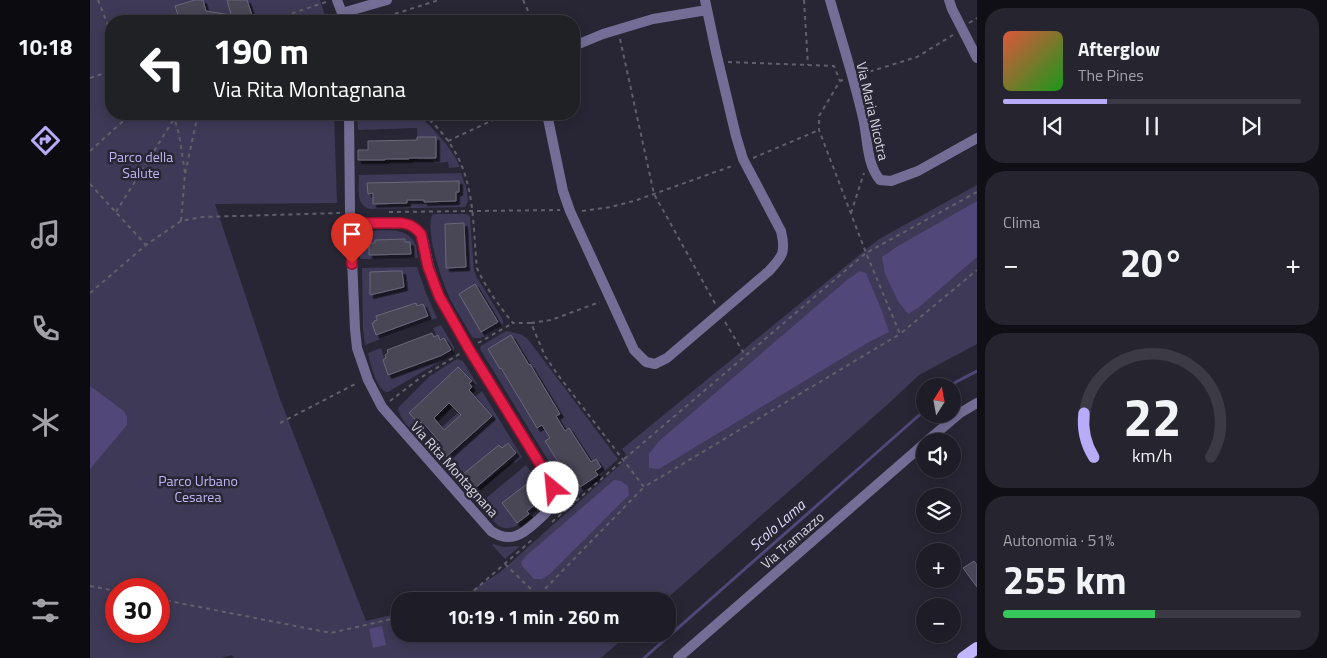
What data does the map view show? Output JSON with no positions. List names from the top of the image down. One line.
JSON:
{"streets":{"street":["Via Maria Nicotra","Via Rita Montagnana","Via Tramazzo"]},"water":["Scolo Lama"],"parks":["Parco della Salute","Parco Urbano Cesarea"],"north":"top","page":{"tabs":"10:18","turn":["190 m","Via Rita Montagnana"],"song":["Afterglow","The Pines"],"tile":["Clima",["Autonomia · 51%","255 km"]],"heat":["−","20°","+"],"map_buttons":["+","−"],"limit":"30","trip":"10:19 · 1 min · 260 m","gauge":["22","km/h"]}}
